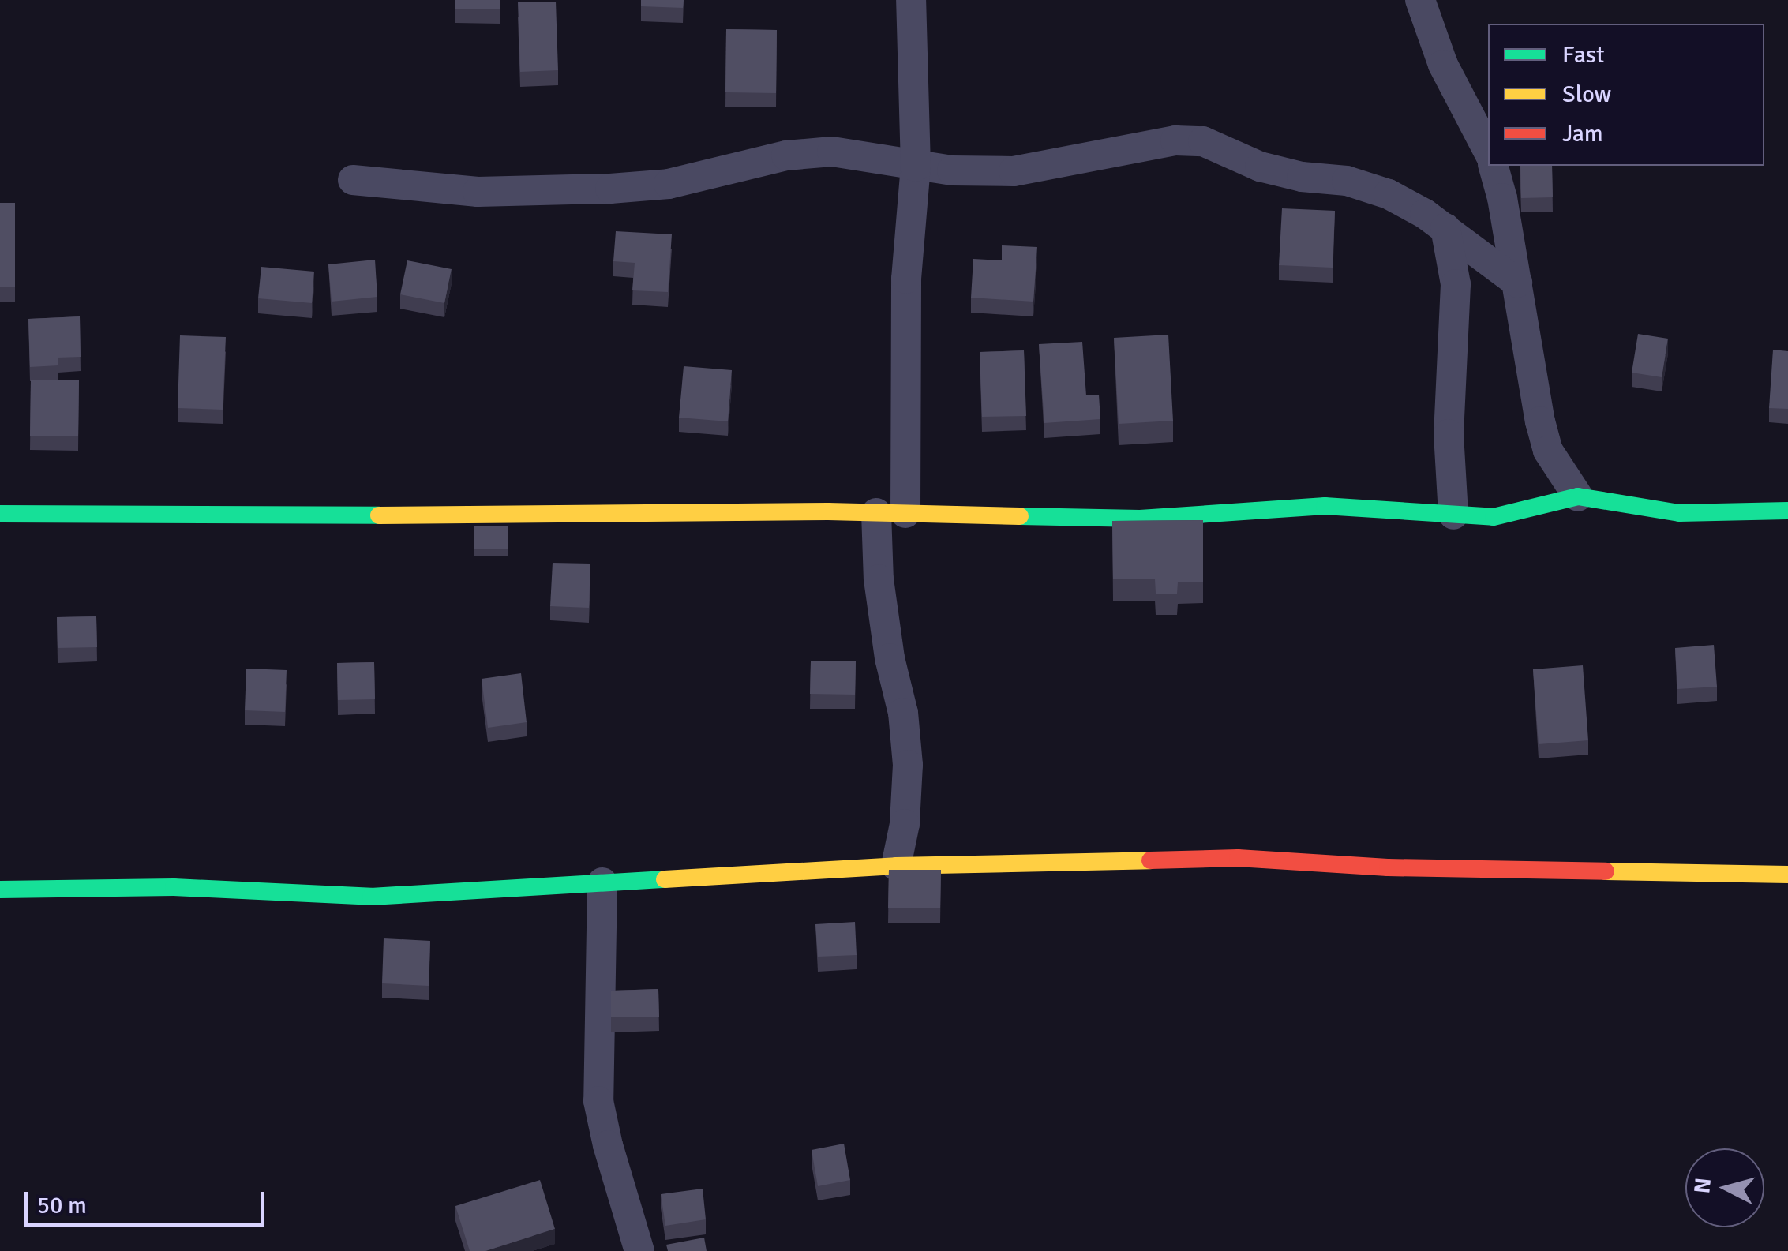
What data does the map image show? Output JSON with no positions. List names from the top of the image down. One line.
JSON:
{"legend":["Fast","Slow","Jam"],"scale_bar":"50 m","north":"left"}
